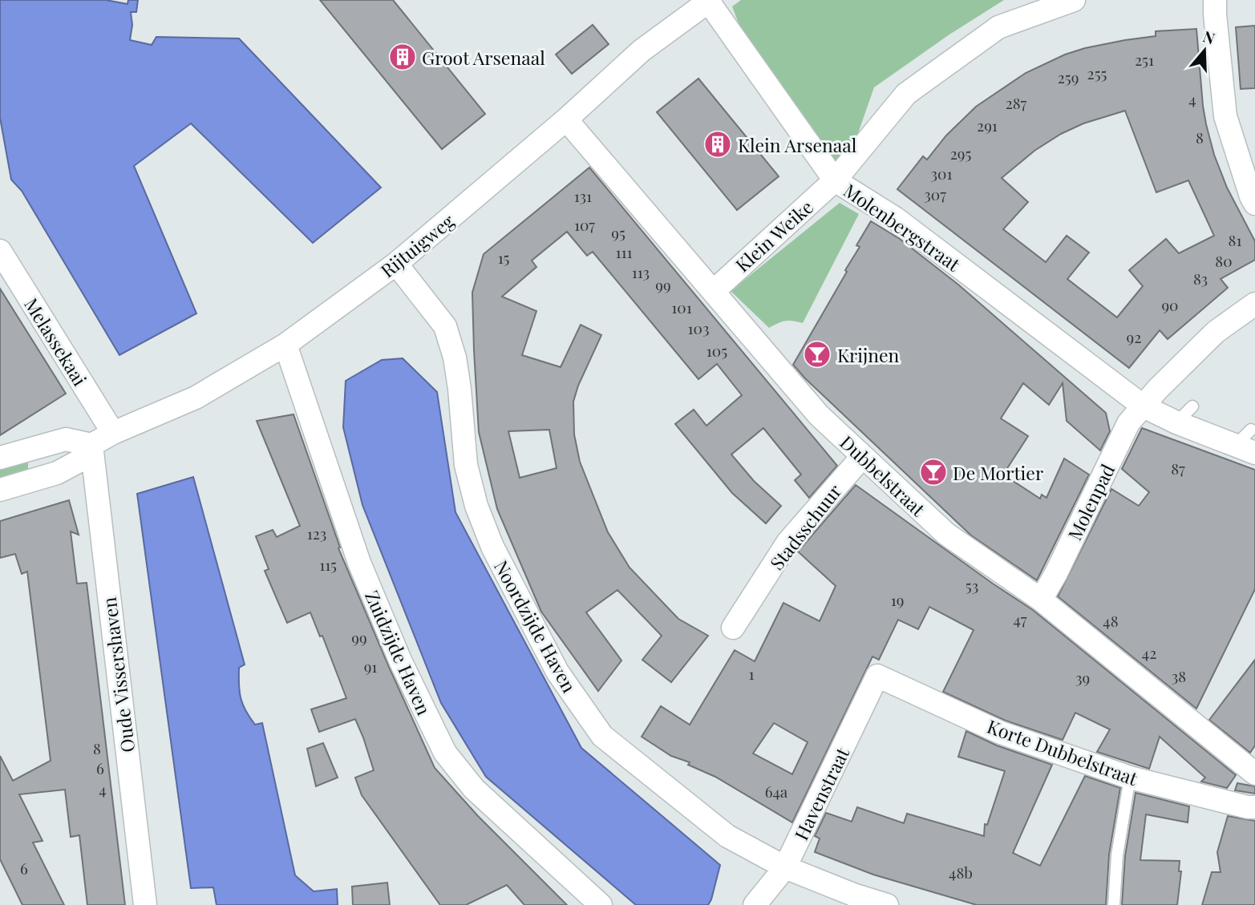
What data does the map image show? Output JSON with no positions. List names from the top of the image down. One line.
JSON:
{"streets":{"street":["Molenbergstraat","Klein Weike","Rijtuigweg","Melassekaai","Dubbelstraat","Molenpad","Stadsschuur","Noordzijde Haven","Zuidzijde Haven","Oude Vissershaven","Korte Dubbelstraat","Havenstraat"]},"crossings":[["Molenbergstraat","Klein Weike"],["Molenbergstraat","Rijtuigweg"],["Molenbergstraat","Molenpad"],["Klein Weike","Dubbelstraat"],["Rijtuigweg","Melassekaai"],["Rijtuigweg","Dubbelstraat"],["Rijtuigweg","Noordzijde Haven"],["Rijtuigweg","Zuidzijde Haven"],["Rijtuigweg","Oude Vissershaven"],["Dubbelstraat","Molenpad"],["Dubbelstraat","Stadsschuur"],["Noordzijde Haven","Havenstraat"],["Korte Dubbelstraat","Havenstraat"]],"places":{"building":["Groot Arsenaal","Klein Arsenaal"],"bar":["Krijnen","De Mortier"]},"house_numbers":["251","255","259","4","287","291","8","295","301","307","131","107","95","81","111","15","80","113","83","99","90","101","103","92","105","87","123","115","53","19","47","48","99","42","91","1","38","39","8","6","4","64a","6","48b"],"north":"top"}
